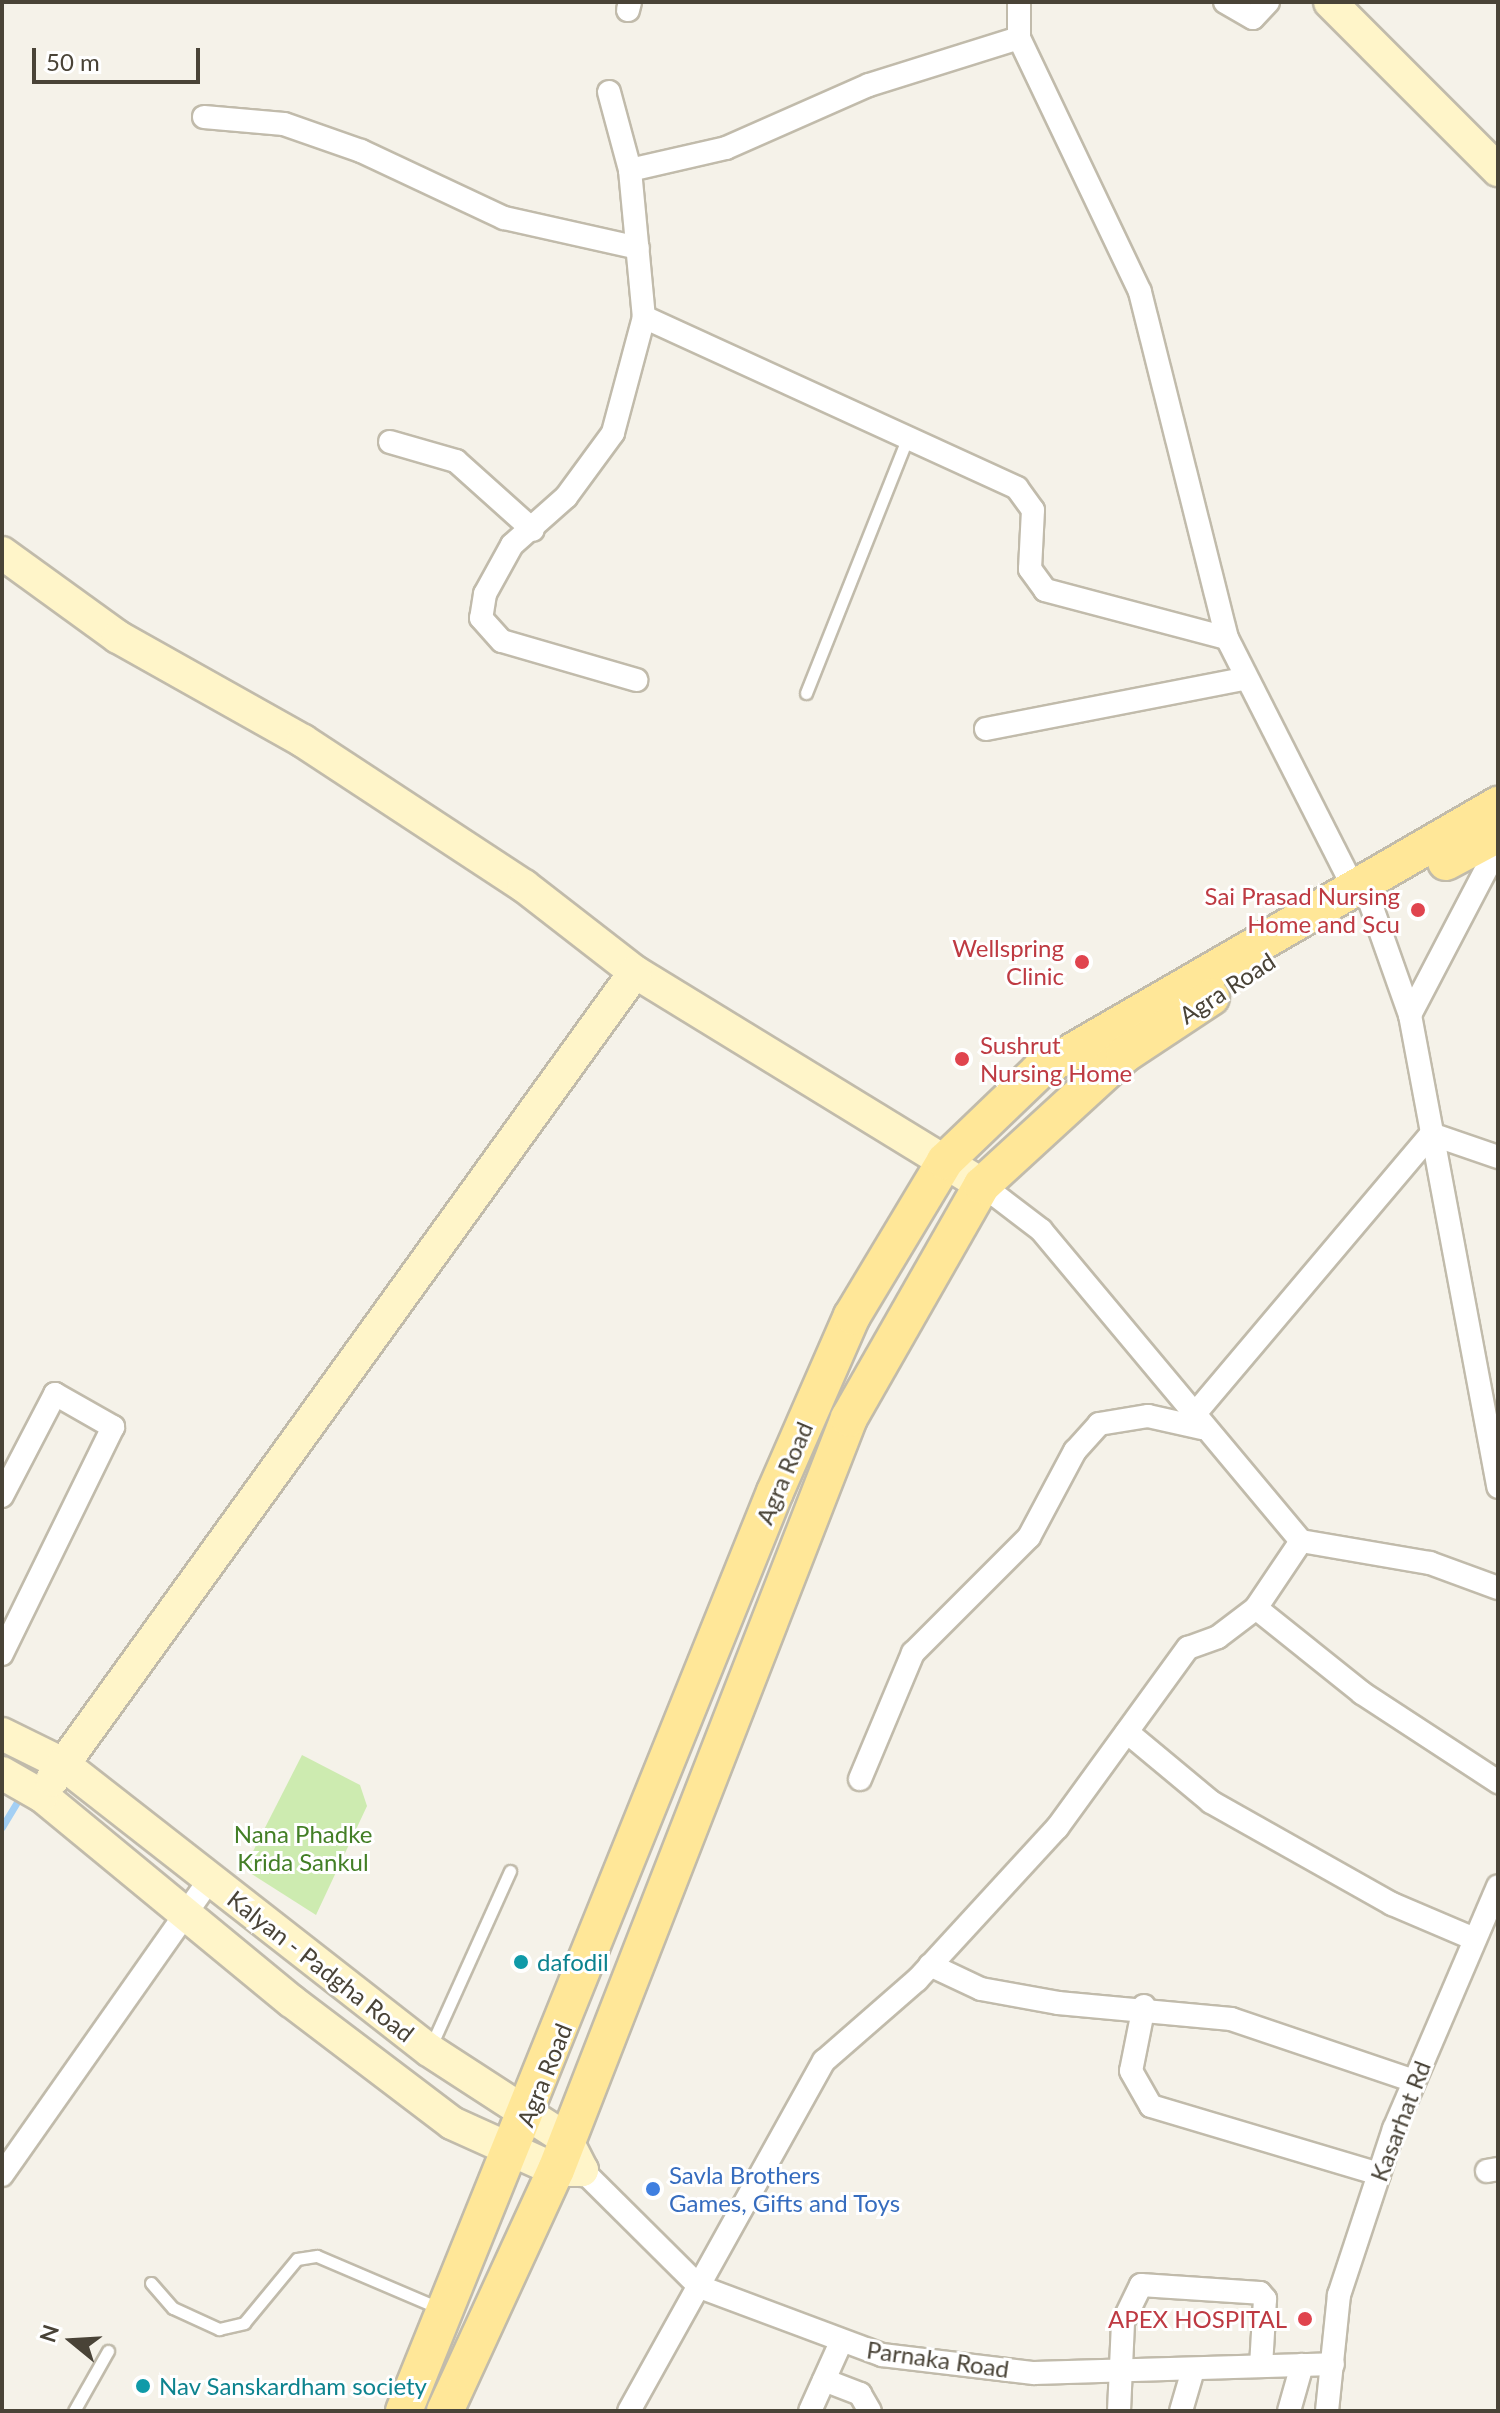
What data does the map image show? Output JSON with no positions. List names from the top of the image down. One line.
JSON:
{"streets":{"main road":["Agra Road"],"street":["Kalyan - Padgha Road","Kasarhat Rd","Parnaka Road"]},"crossings":[["Agra Road","Kalyan - Padgha Road"],["Agra Road","Parnaka Road"],["Kalyan - Padgha Road","Parnaka Road"],["Kasarhat Rd","Parnaka Road"]],"parks":["Nana Phadke Krida Sankul"],"places":["Sai Prasad Nursing Home and Scu","Wellspring Clinic","Sushrut Nursing Home","dafodil","Savla Brothers Games, Gifts and Toys","APEX HOSPITAL","Nav Sanskardham society"],"scale_bar":"50 m","north":"left"}
